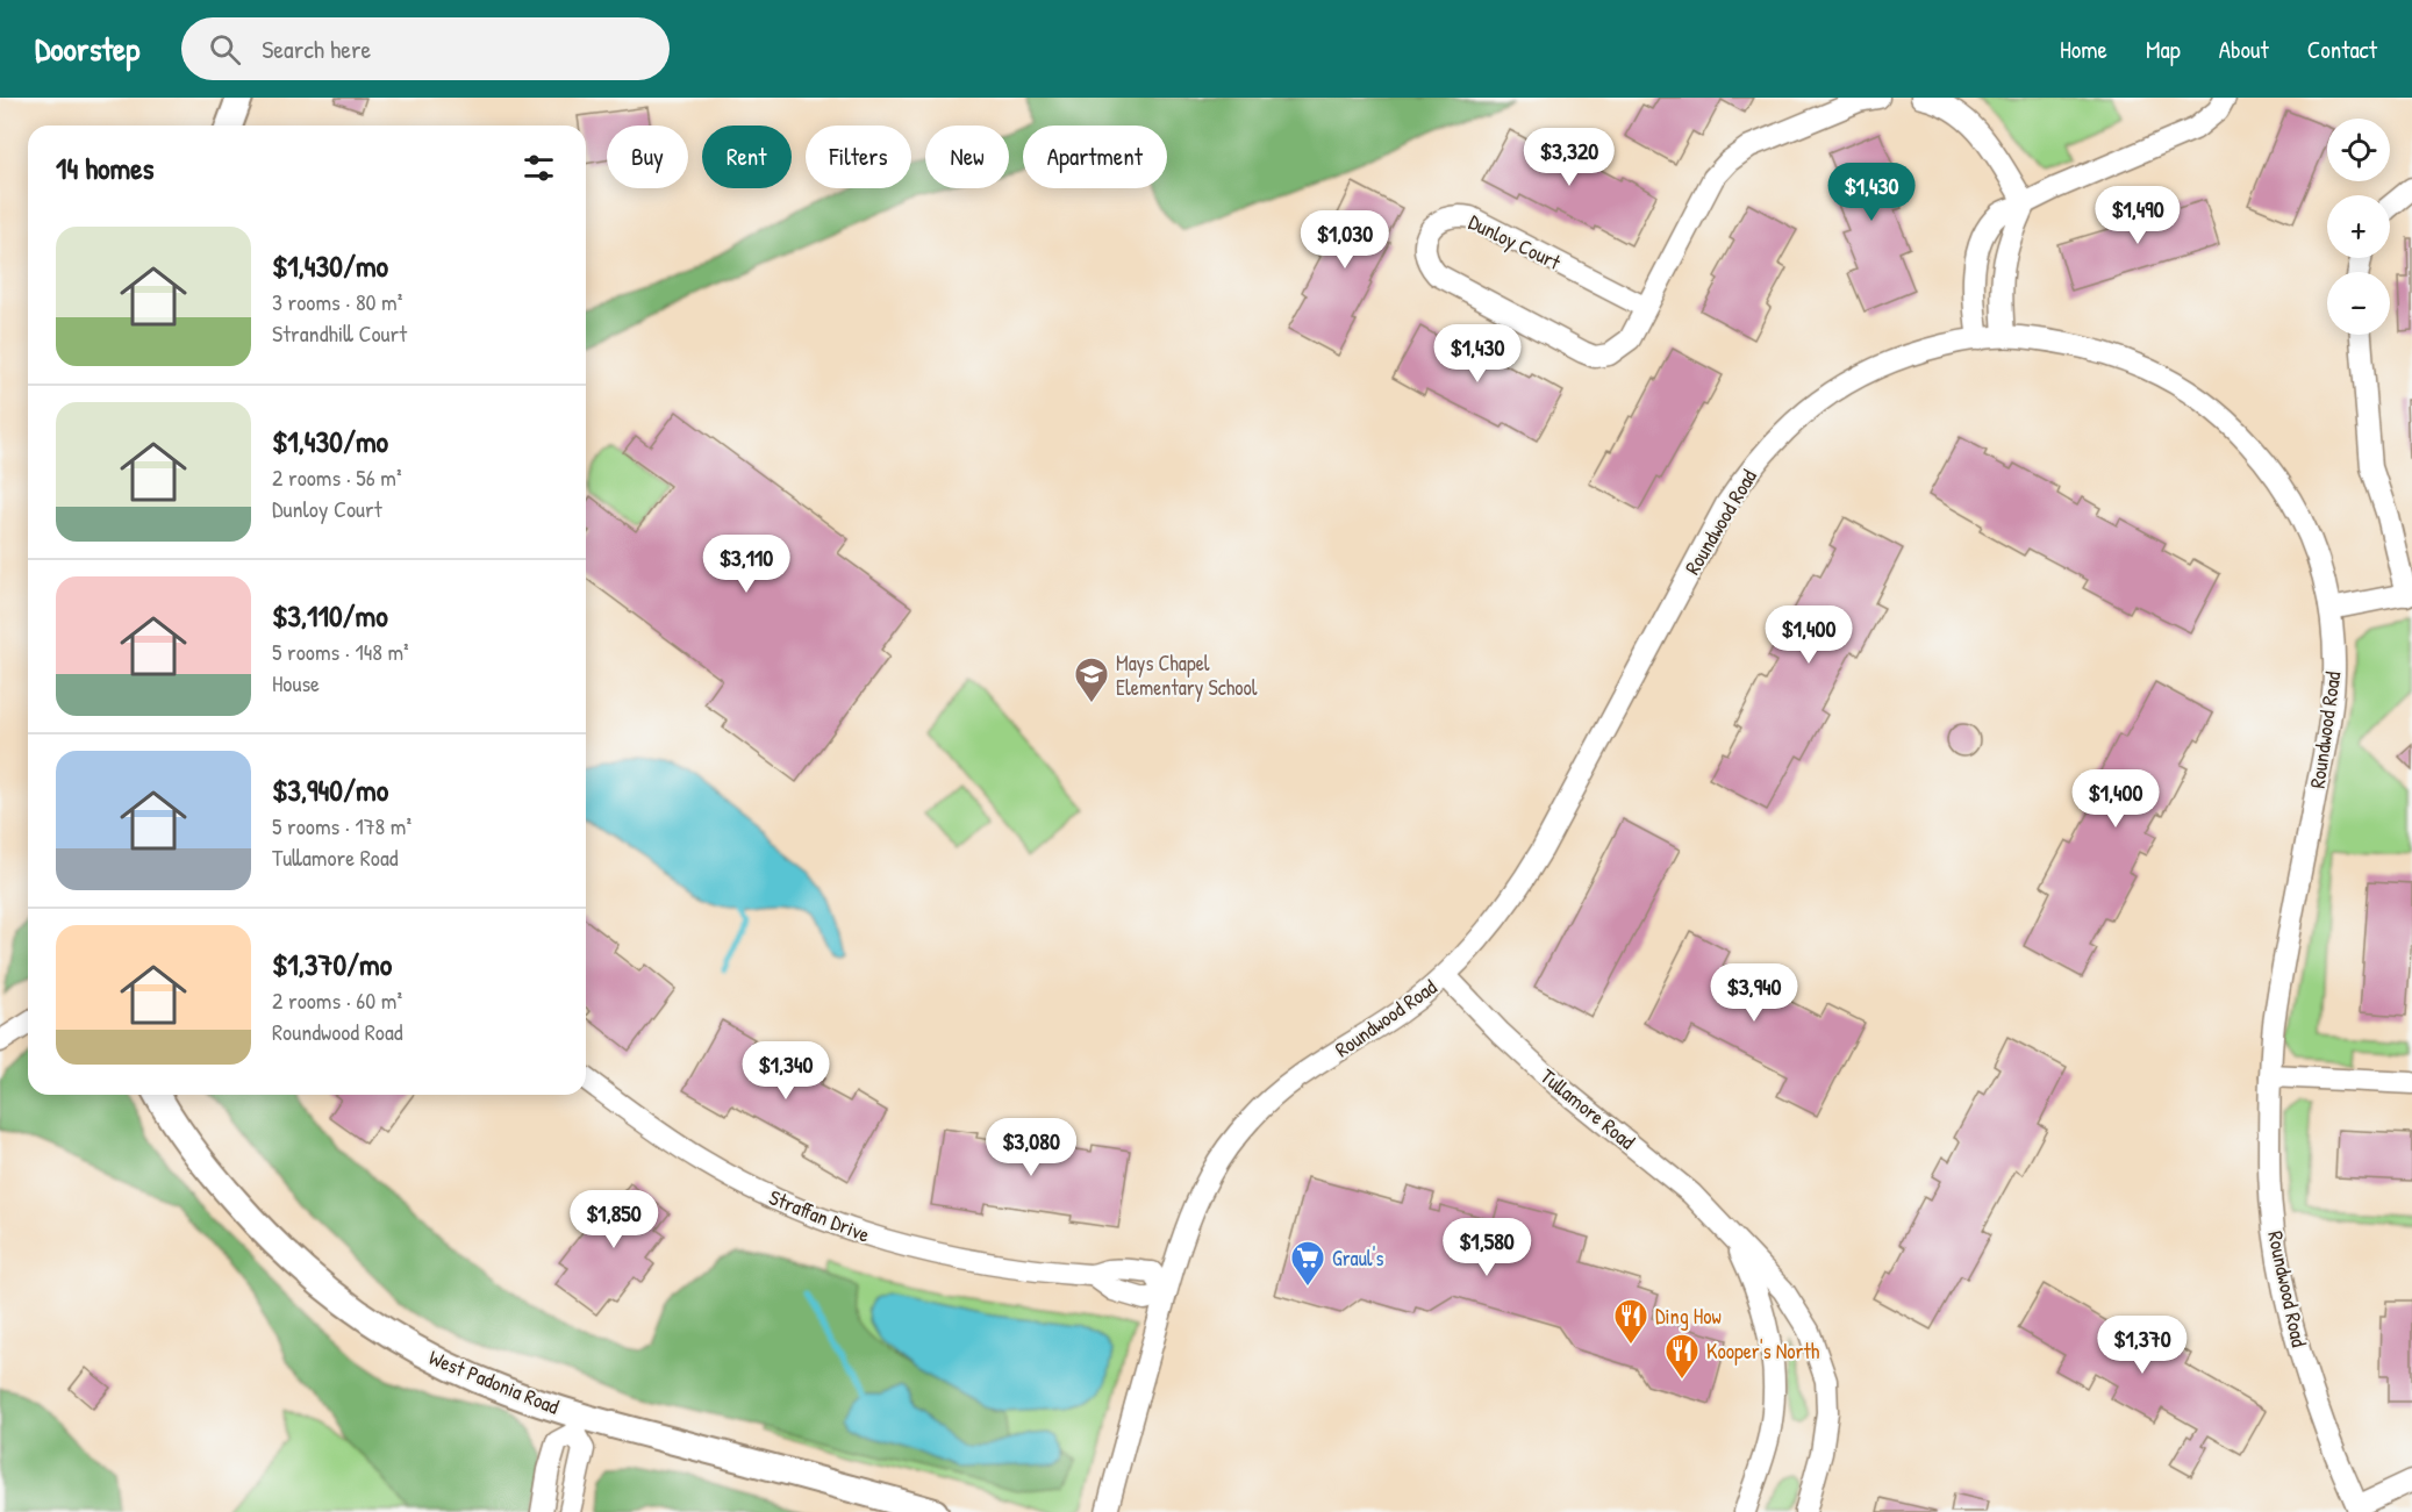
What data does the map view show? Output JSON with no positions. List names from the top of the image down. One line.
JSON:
{"streets":{"main road":["West Padonia Road"],"street":["Dunloy Court","Roundwood Road","Tullamore Road","Straffan Drive"]},"crossings":[["Roundwood Road","Tullamore Road"],["Roundwood Road","Straffan Drive"]],"places":{"school or university":["Mays Chapel Elementary School"],"supermarket":["Graul's"],"restaurant":["Ding How","Kooper's North"]},"page":{"header":"Doorstep","search":"Search here","nav":["Home","Map","About","Contact"],"map_buttons":["+","−"],"chip":["Buy","Rent","Filters","New","Apartment"],"heading":"14 homes","price":["$3,320","$1,430","$1,490","$1,030","$1,430","$3,110","$1,400","$1,400","$3,940","$1,340","$3,080","$1,850","$1,580","$1,370"],"list":[{"name":"$1,430/mo","note":"3 rooms · 80 m² · Strandhill Court"},{"name":"$1,430/mo","note":"2 rooms · 56 m² · Dunloy Court"},{"name":"$3,110/mo","note":"5 rooms · 148 m² · House"},{"name":"$3,940/mo","note":"5 rooms · 178 m² · Tullamore Road"},{"name":"$1,370/mo","note":"2 rooms · 60 m² · Roundwood Road"}]}}
